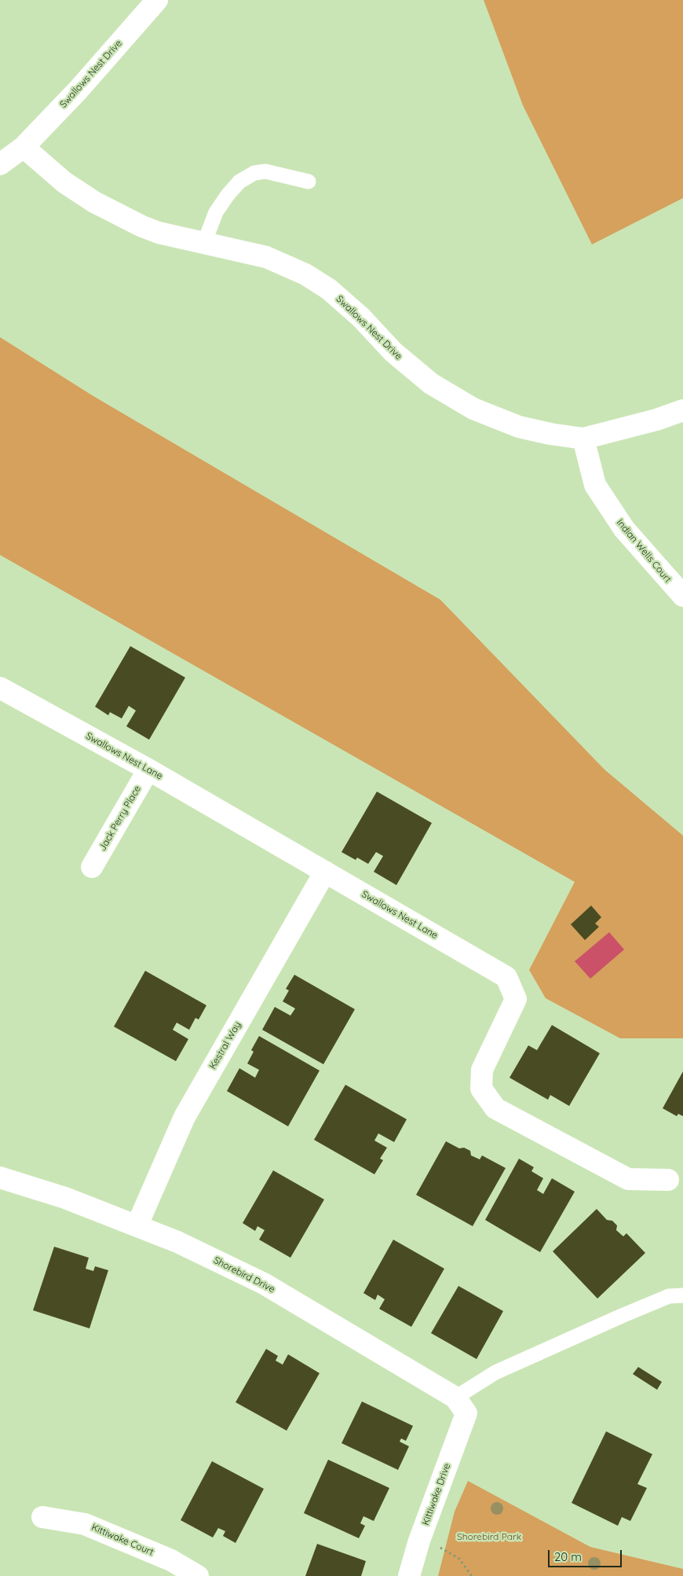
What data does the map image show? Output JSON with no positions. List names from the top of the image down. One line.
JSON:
{"streets":{"street":["Swallows Nest Drive","Indian Wells Court","Swallows Nest Lane","Jack Perry Place","Kestral Way","Shorebird Drive","Kittiwake Drive","Kittiwake Court"]},"crossings":[["Swallows Nest Drive","Indian Wells Court"],["Swallows Nest Lane","Jack Perry Place"],["Swallows Nest Lane","Kestral Way"],["Kestral Way","Shorebird Drive"],["Shorebird Drive","Kittiwake Drive"]],"parks":["Shorebird Park"],"scale_bar":"20 m"}
